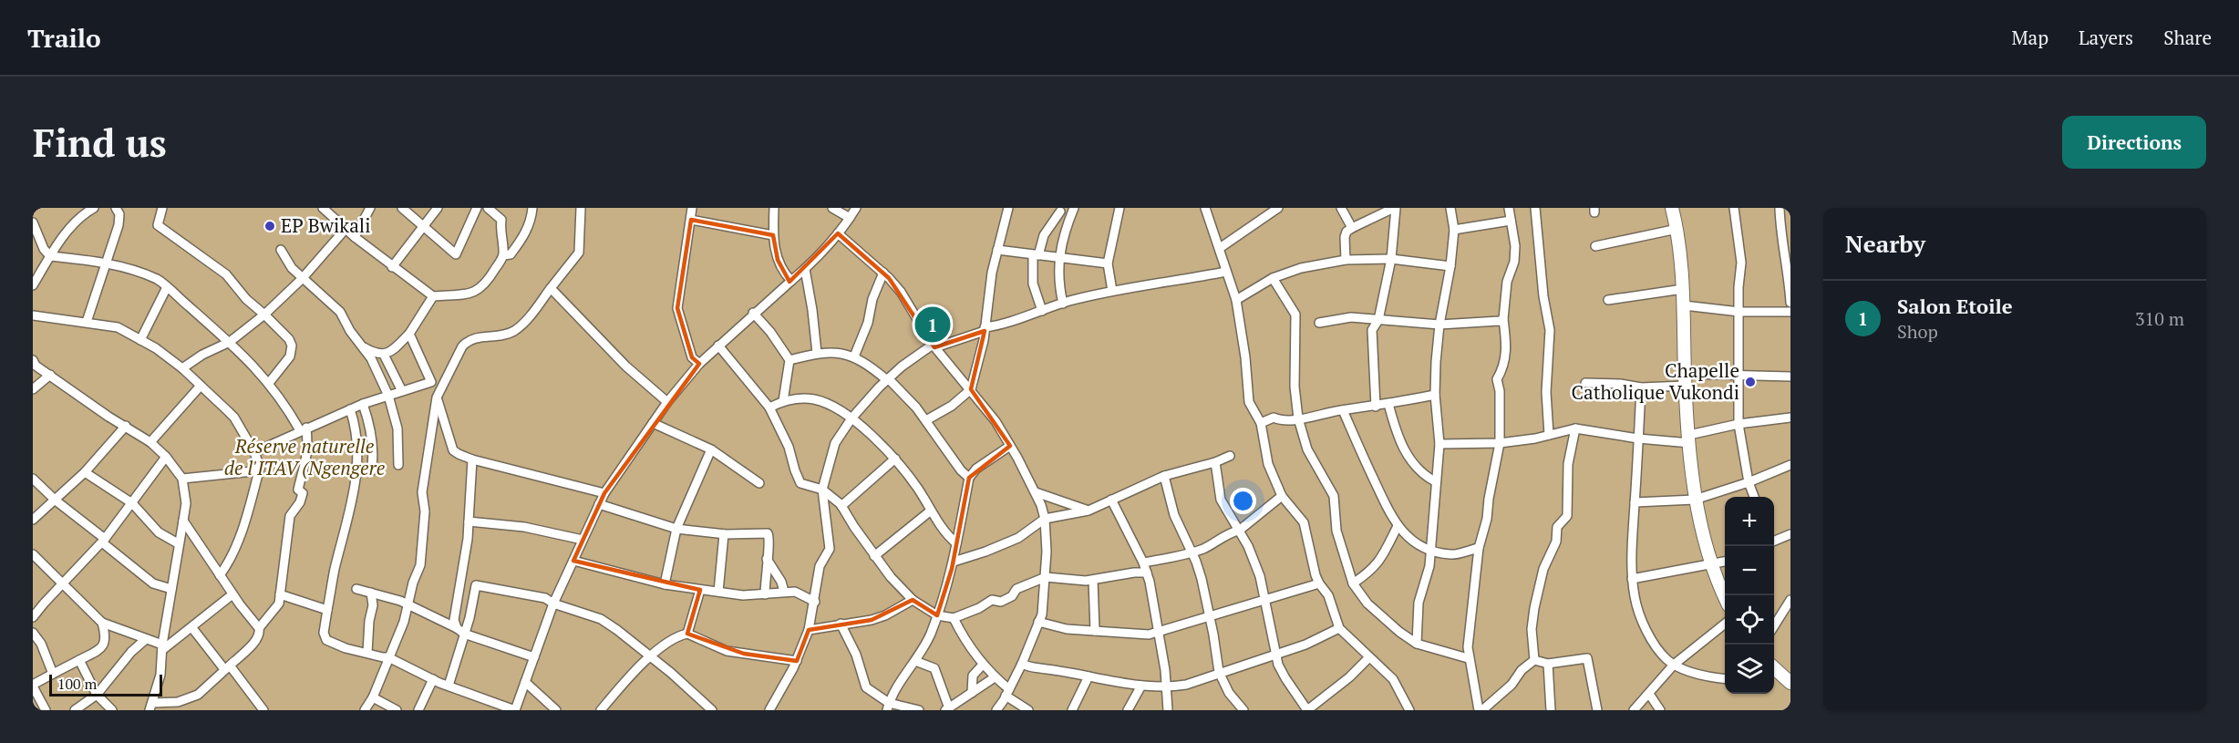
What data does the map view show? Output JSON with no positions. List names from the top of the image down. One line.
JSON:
{"parks":["Réserve naturelle de l'ITAV (Ngengere"],"places":["EP Bwikali","Chapelle Catholique Vukondi"],"scale_bar":"100 m","page":{"header":"Trailo","nav":["Map","Layers","Share"],"buttons":"Directions","title":"Find us","heading":"Nearby","list":[{"mark":"1","name":"Salon Etoile","note":"Shop","value":"310 m"}],"pins":"1","map_buttons":["+","−"],"scale":"100 m"}}
